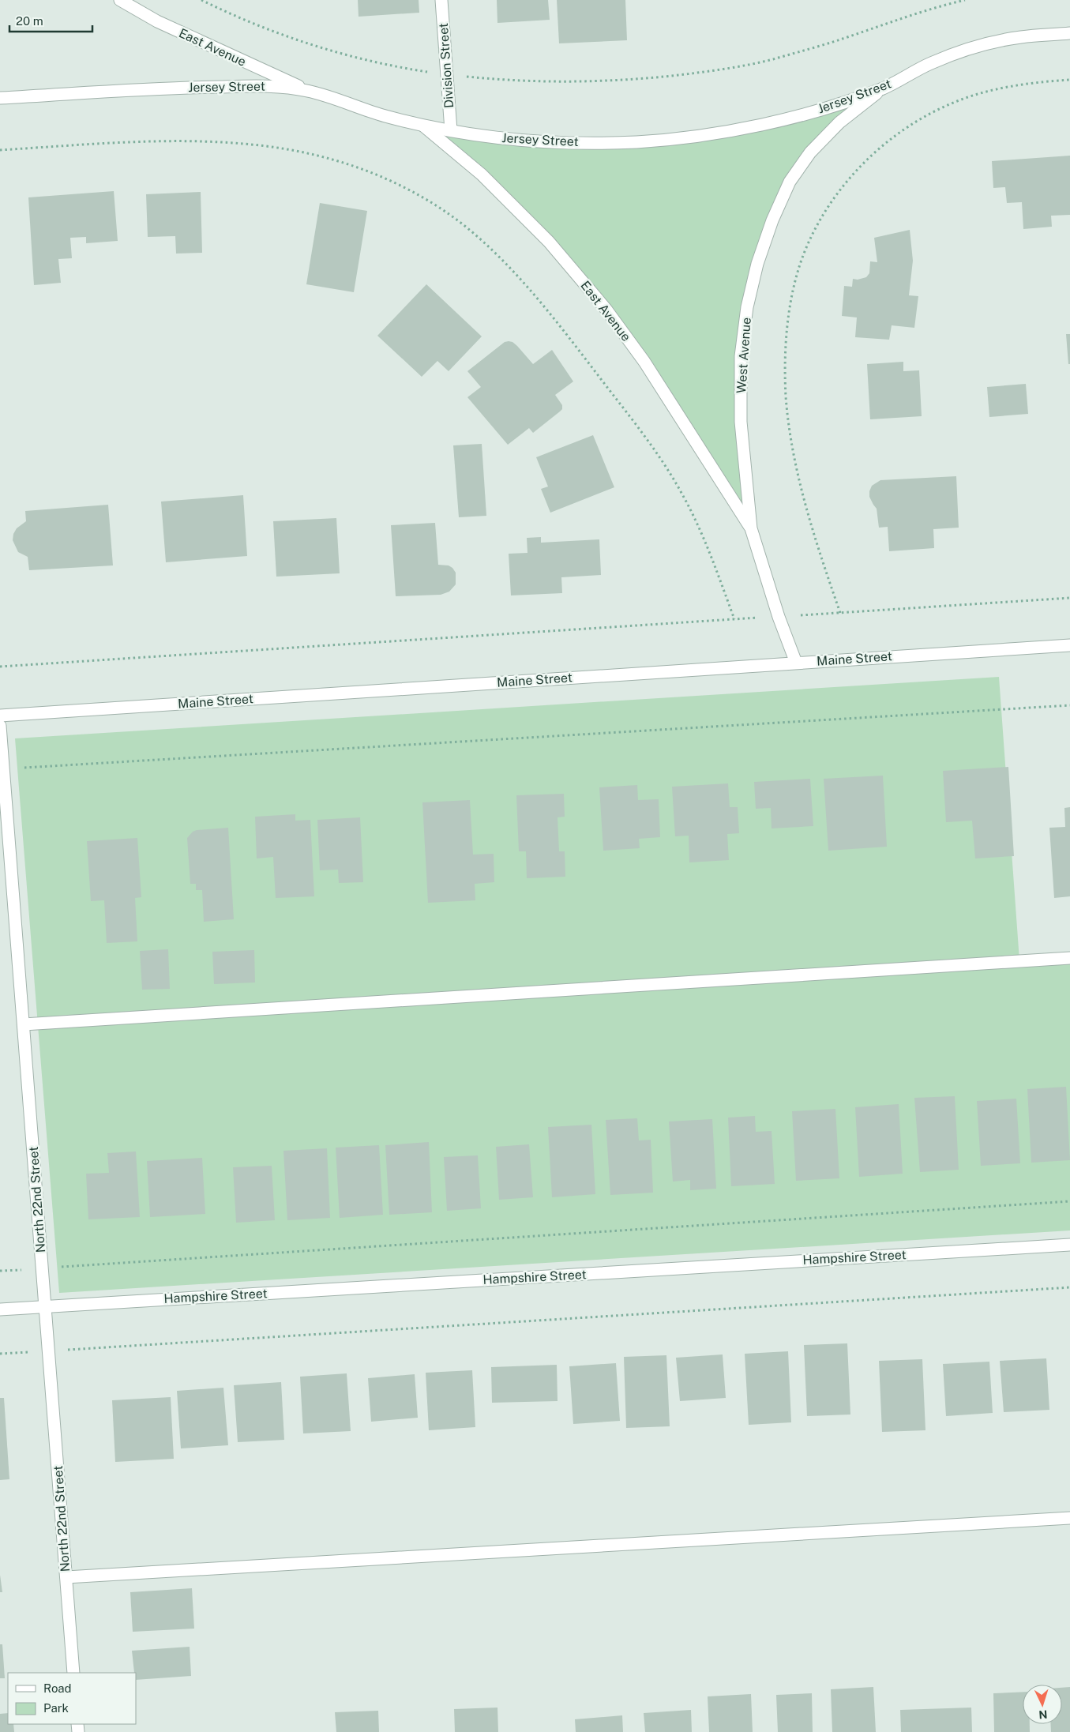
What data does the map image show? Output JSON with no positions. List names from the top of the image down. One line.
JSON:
{"streets":{"street":["East Avenue","Division Street","Jersey Street","West Avenue","Maine Street","North 22nd Street","Hampshire Street"]},"crossings":[["East Avenue","Jersey Street"],["East Avenue","West Avenue"],["Division Street","Jersey Street"],["Jersey Street","West Avenue"],["West Avenue","Maine Street"],["North 22nd Street","Hampshire Street"]],"legend":["Road","Park"],"scale_bar":"20 m","north":"bottom"}
